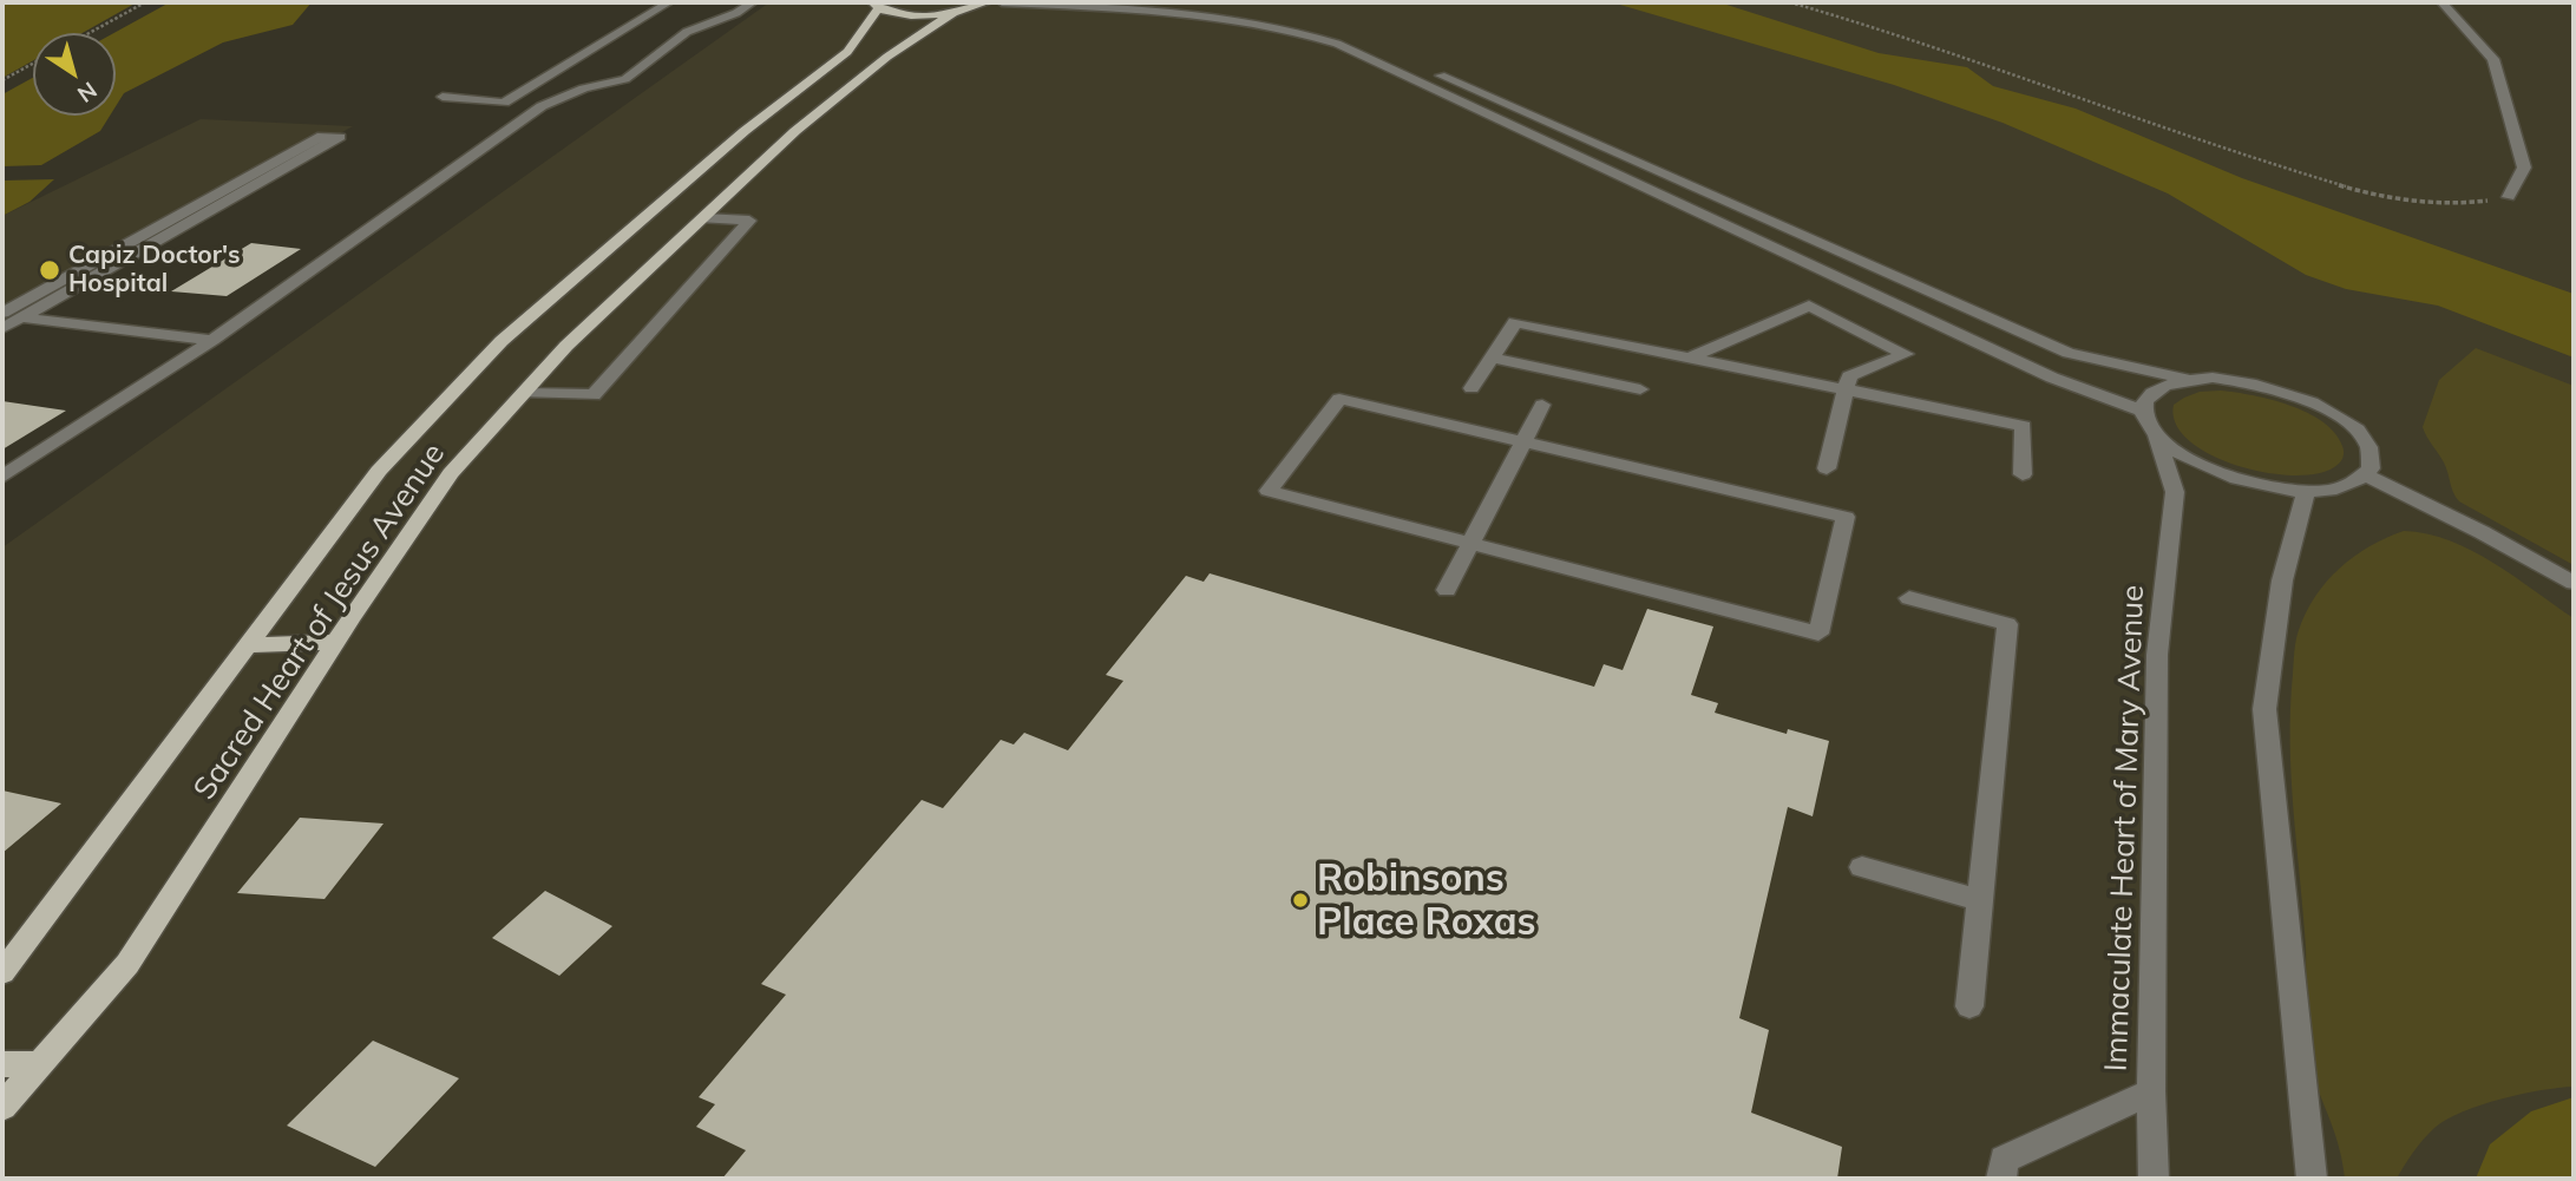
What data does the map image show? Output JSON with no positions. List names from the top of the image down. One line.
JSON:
{"streets":{"main road":["Sacred Heart of Jesus Avenue"],"street":["Immaculate Heart of Mary Avenue"]},"places":["Capiz Doctor's Hospital","Robinsons Place Roxas"],"north":"bottom right"}
